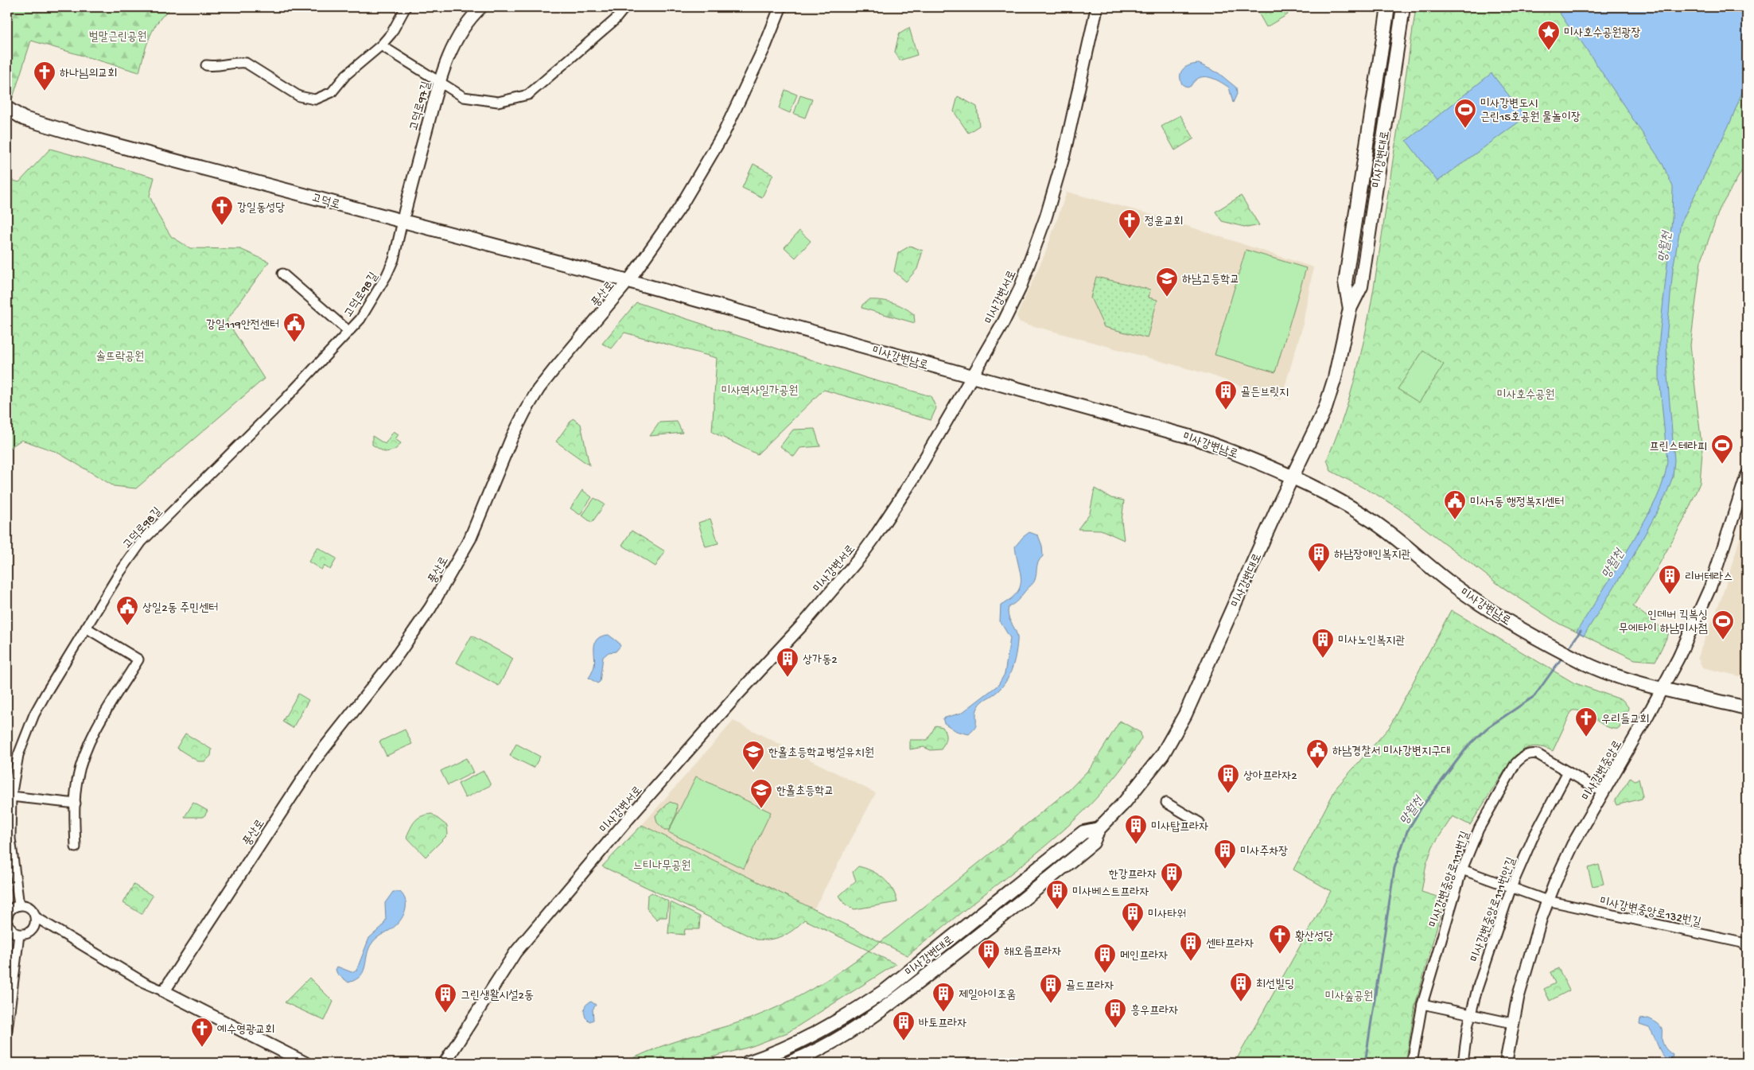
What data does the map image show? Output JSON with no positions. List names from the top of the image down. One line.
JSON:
{"streets":{"main road":["미사강변대로","고덕로","미사강변남로"],"street":["고덕로97길","풍산로","고덕로98길","미사강변서로","미사강변중앙로","미사강변중앙로111번길","미사강변중앙로111번안길","미사강변중앙로132번길"]},"crossings":[["고덕로97길","고덕로"],["고덕로97길","고덕로98길"],["미사강변대로","미사강변남로"],["고덕로","풍산로"],["고덕로","고덕로98길"],["고덕로","미사강변남로"],["풍산로","미사강변남로"],["미사강변서로","미사강변남로"],["미사강변남로","미사강변중앙로"],["미사강변중앙로","미사강변중앙로111번길"],["미사강변중앙로","미사강변중앙로132번길"],["미사강변중앙로111번길","미사강변중앙로111번안길"],["미사강변중앙로111번길","미사강변중앙로132번길"],["미사강변중앙로111번안길","미사강변중앙로132번길"]],"water":["망월천"],"parks":["벌말근린공원","솔뜨락공원","미사역사일가공원","미사호수공원","느티나무공원","미사숲공원"],"places":{"place":["미사호수공원광장"],"church":["하나님의교회","강일동성당","정윤교회","우리들교회","황산성당","예수영광교회"],"sports":["미사강변도시 근린15호공원 물놀이장","프린스테라피","인데버 킥복싱 무에타이 하남미사점"],"school or university":["하남고등학교","한홀초등학교병설유치원","한홀초등학교"],"public building":["강일119안전센터","미사1동 행정복지센터","상일2동 주민센터","하남경찰서 미사강변지구대"],"building":["골든브릿지","하남장애인복지관","리버테라스","미사노인복지관","상가동2","상아프라자2","미사탑프라자","미사주차장","한강프라자","미사베스트프라자","미사타워","센타프라자","해오름프라자","메인프라자","최선빌딩","골드프라자","제일아이조움","그린생활시설2동","흥우프라자","바토프라자"]}}
